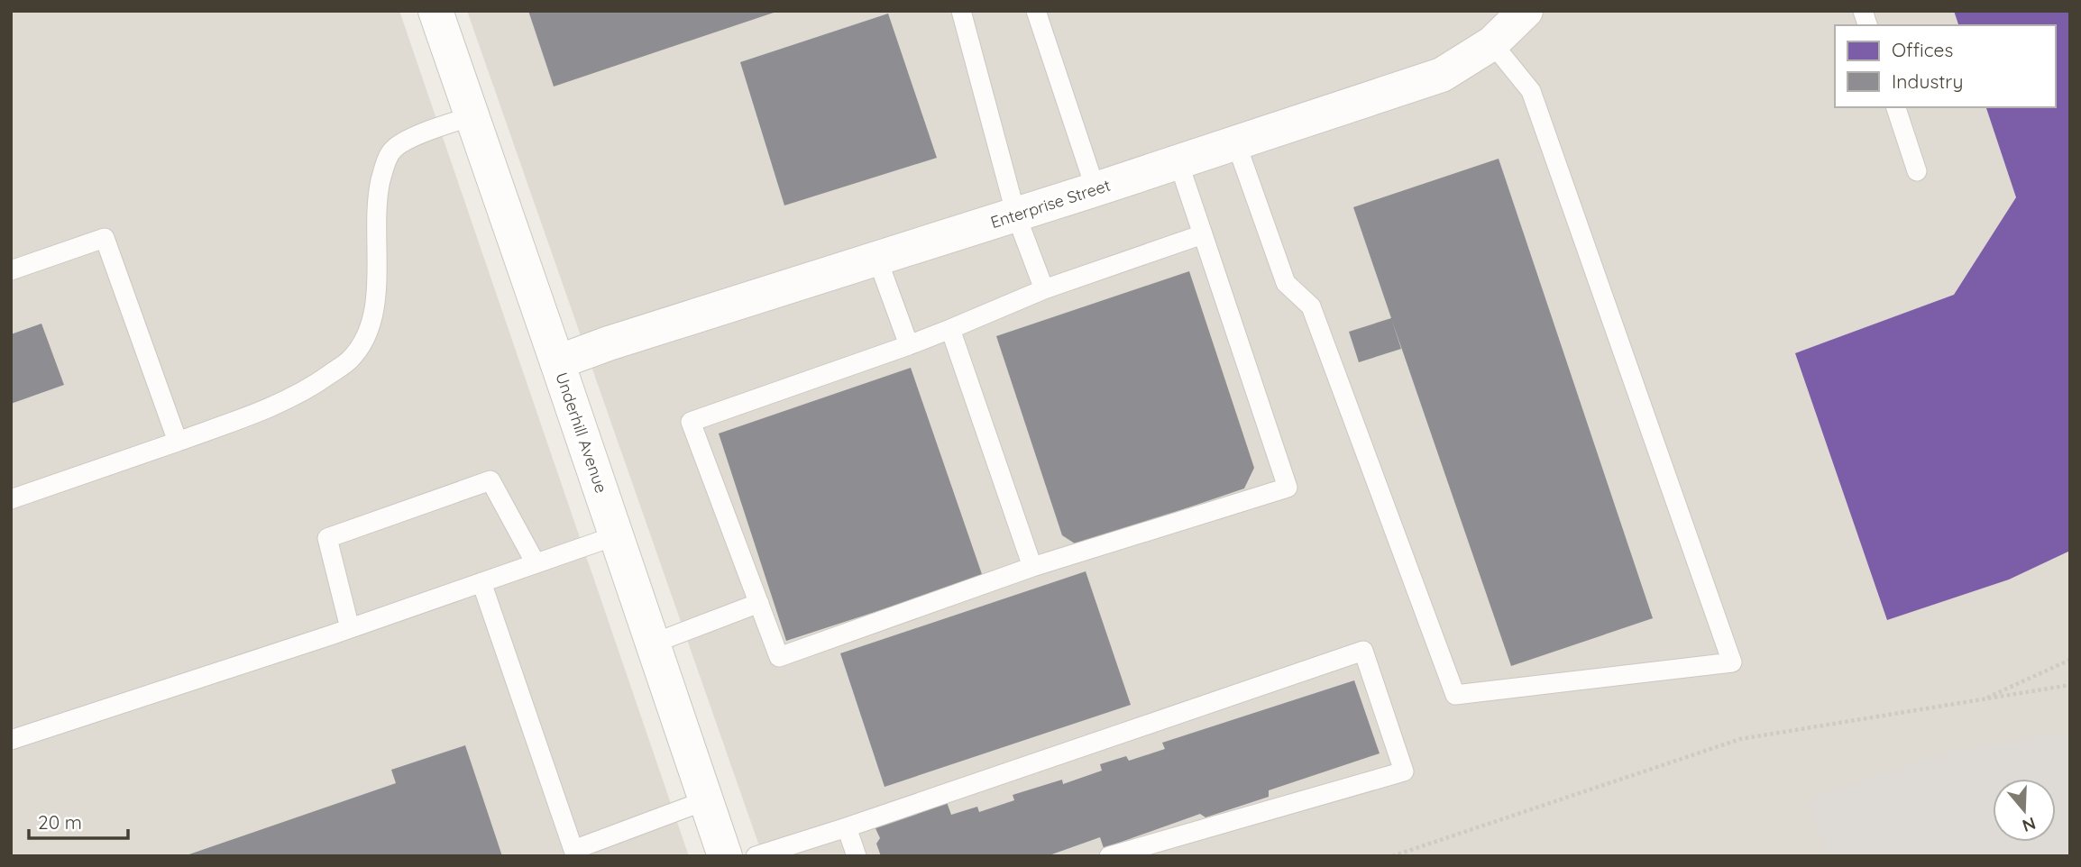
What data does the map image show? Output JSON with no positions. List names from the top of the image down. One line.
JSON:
{"streets":{"street":["Enterprise Street","Underhill Avenue"]},"crossings":[["Enterprise Street","Underhill Avenue"]],"legend":["Offices","Industry"],"scale_bar":"20 m","north":"bottom"}
